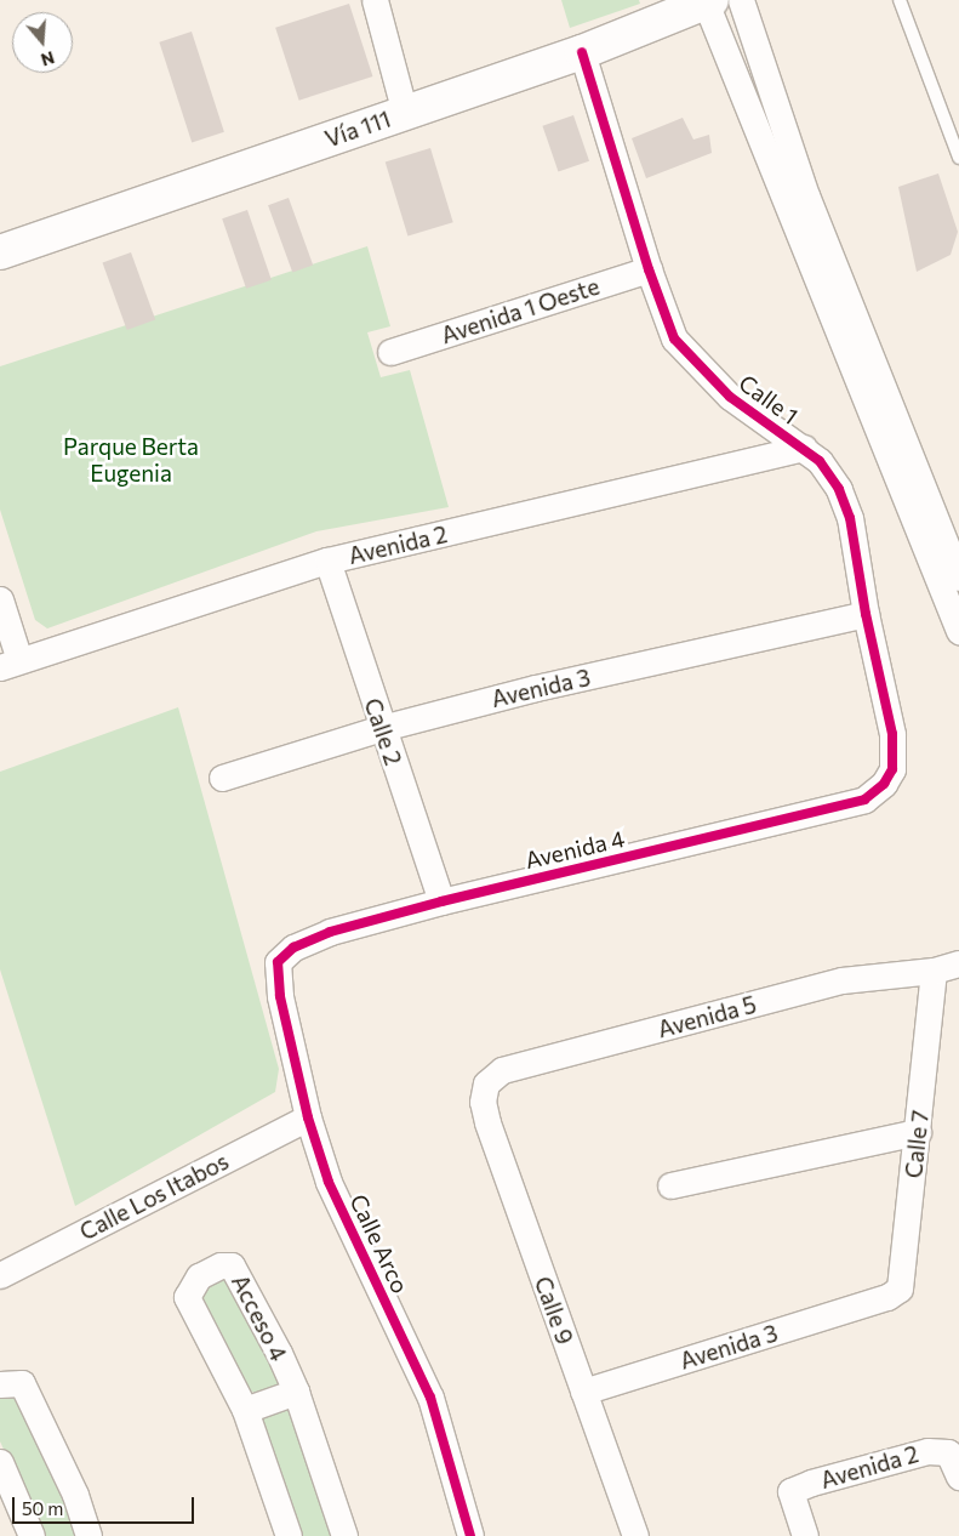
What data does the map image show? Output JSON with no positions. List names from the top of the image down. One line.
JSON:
{"streets":{"main road":["Vía 111"],"street":["Avenida 1 Oeste","Calle 1","Avenida 2","Avenida 3","Calle 2","Avenida 4","Avenida 5","Calle 7","Calle Los Itabos","Calle Arco","Calle 9","Acceso 4"]},"crossings":[["Vía 111","Calle 1"],["Avenida 1 Oeste","Calle 1"],["Calle 1","Avenida 2"],["Calle 1","Avenida 3"],["Calle 1","Avenida 4"],["Avenida 2","Calle 2"],["Avenida 3","Calle 2"],["Avenida 3","Calle 7"],["Avenida 3","Calle 9"],["Calle 2","Avenida 4"],["Avenida 4","Calle Arco"],["Avenida 5","Calle 7"],["Avenida 5","Calle 9"],["Calle Los Itabos","Calle Arco"]],"parks":["Parque Berta Eugenia"],"scale_bar":"50 m","north":"bottom"}
